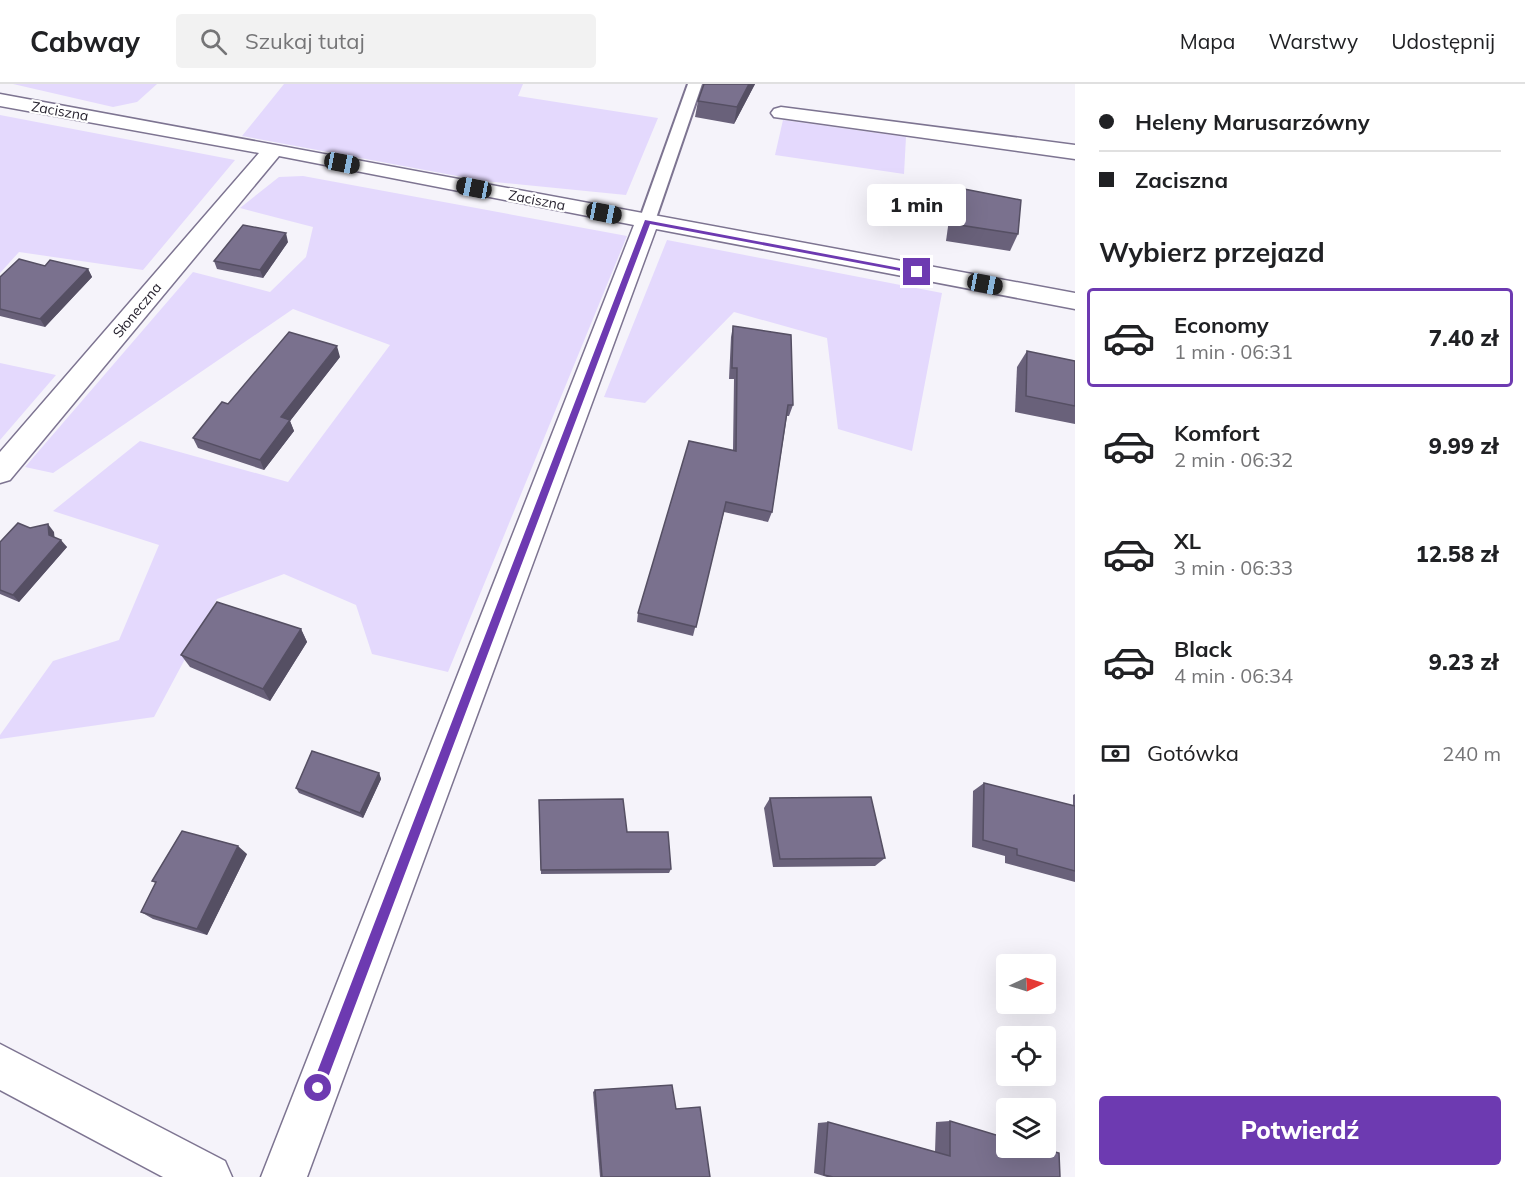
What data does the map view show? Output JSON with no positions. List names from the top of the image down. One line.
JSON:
{"streets":{"street":["Zaciszna","Słoneczna"]},"crossings":[["Zaciszna","Słoneczna"]],"north":"right","page":{"header":"Cabway","search":"Szukaj tutaj","nav":["Mapa","Warstwy","Udostępnij"],"banner":["Heleny Marusarzówny","Zaciszna"],"bubble":"1 min","heading":"Wybierz przejazd","list":[{"name":"Economy","note":"1 min · 06:31","value":"7.40 zł"},{"name":"Komfort","note":"2 min · 06:32","value":"9.99 zł"},{"name":"XL","note":"3 min · 06:33","value":"12.58 zł"},{"name":"Black","note":"4 min · 06:34","value":"9.23 zł"}],"pay":["Gotówka","240 m"],"buttons":"Potwierdź"}}
